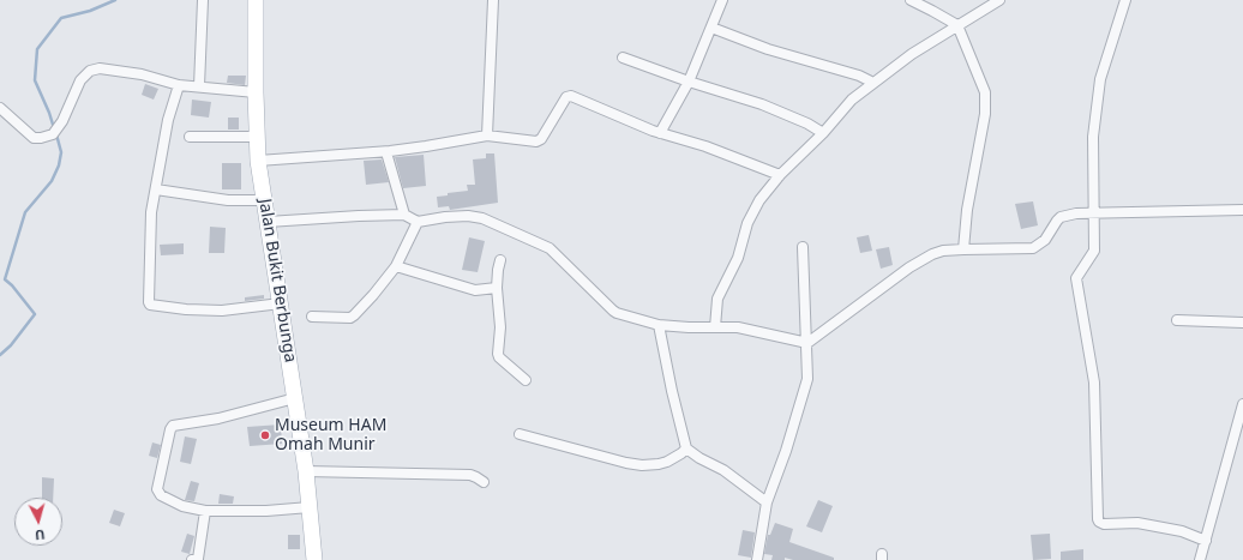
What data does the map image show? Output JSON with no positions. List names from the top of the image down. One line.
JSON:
{"streets":{"main road":["Jalan Bukit Berbunga"]},"places":["Museum HAM Omah Munir"],"north":"bottom"}
